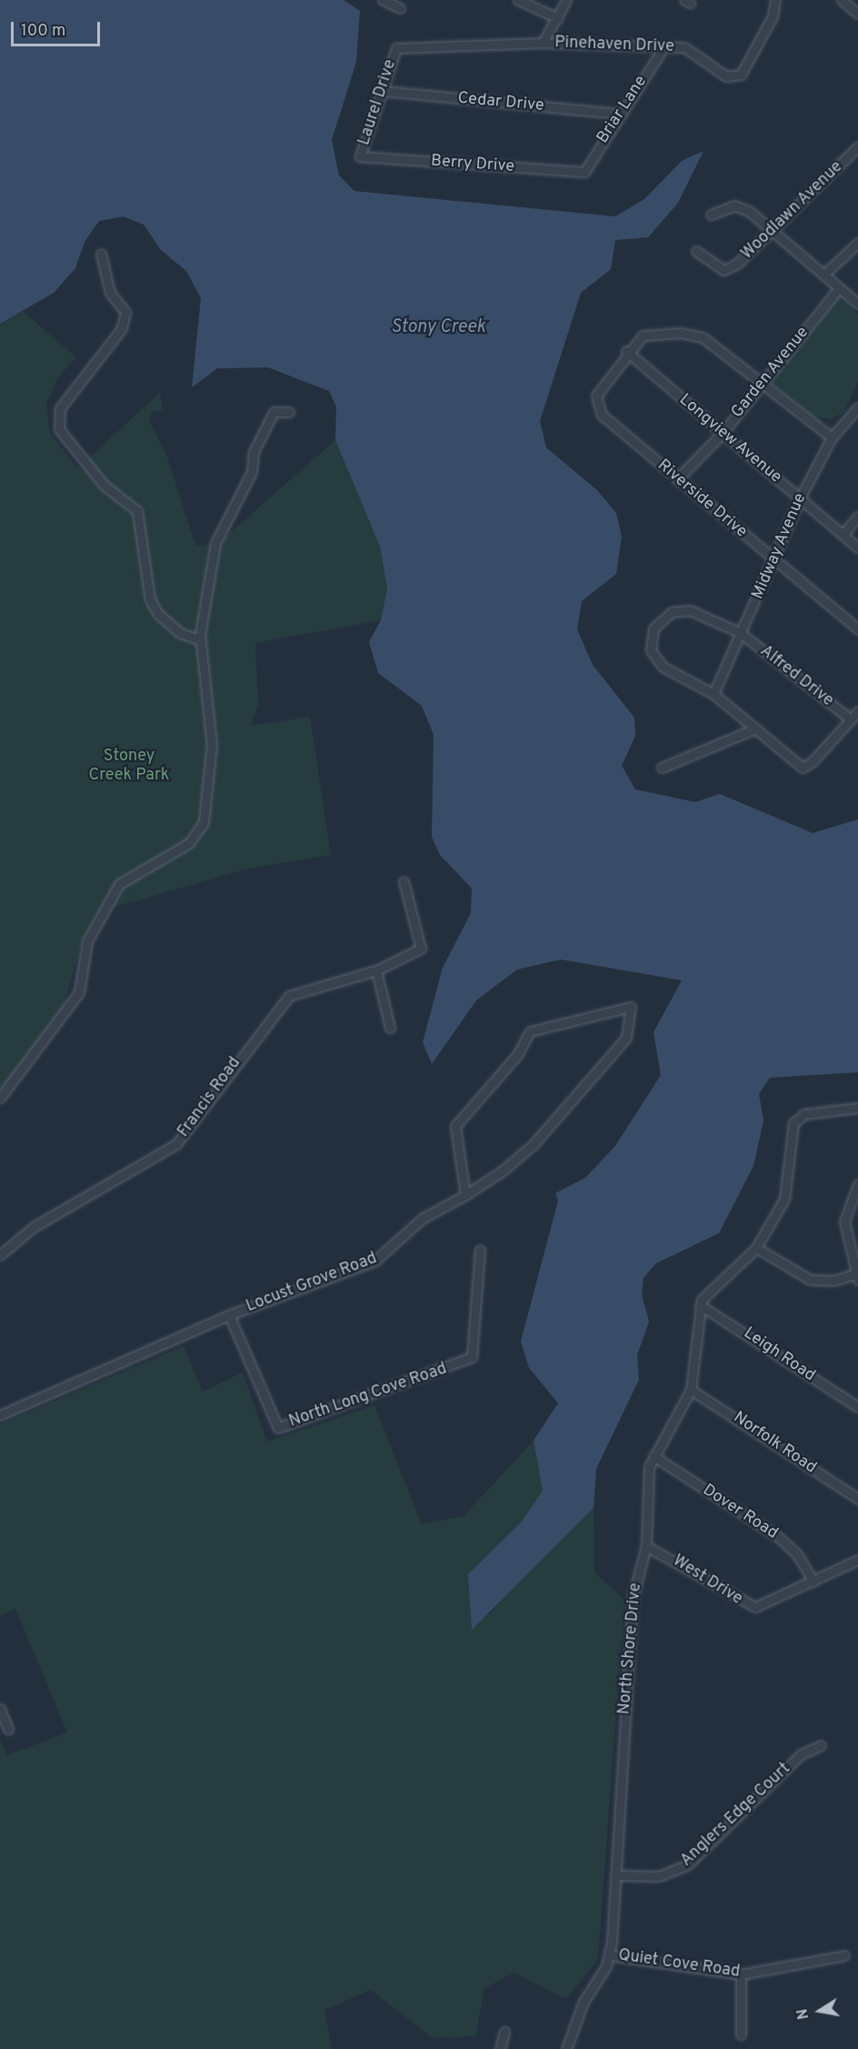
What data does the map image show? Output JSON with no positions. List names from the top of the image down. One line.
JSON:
{"streets":{"street":["Pinehaven Drive","Laurel Drive","Cedar Drive","Briar Lane","Berry Drive","Woodlawn Avenue","Garden Avenue","Longview Avenue","Riverside Drive","Midway Avenue","Alfred Drive","Francis Road","Locust Grove Road","Leigh Road","North Long Cove Road","Norfolk Road","Dover Road","West Drive","North Shore Drive","Anglers Edge Court","Quiet Cove Road"]},"crossings":[["Pinehaven Drive","Laurel Drive"],["Pinehaven Drive","Briar Lane"],["Laurel Drive","Cedar Drive"],["Laurel Drive","Berry Drive"],["Cedar Drive","Briar Lane"],["Briar Lane","Berry Drive"],["Garden Avenue","Longview Avenue"],["Garden Avenue","Riverside Drive"],["Longview Avenue","Riverside Drive"],["Longview Avenue","Midway Avenue"],["Riverside Drive","Midway Avenue"],["Midway Avenue","Alfred Drive"],["Locust Grove Road","North Long Cove Road"],["Leigh Road","North Shore Drive"],["Norfolk Road","North Shore Drive"],["Dover Road","West Drive"],["Dover Road","North Shore Drive"],["West Drive","North Shore Drive"],["North Shore Drive","Anglers Edge Court"],["North Shore Drive","Quiet Cove Road"]],"water":["Stony Creek"],"parks":["Stoney Creek Park"],"scale_bar":"100 m","north":"left"}
